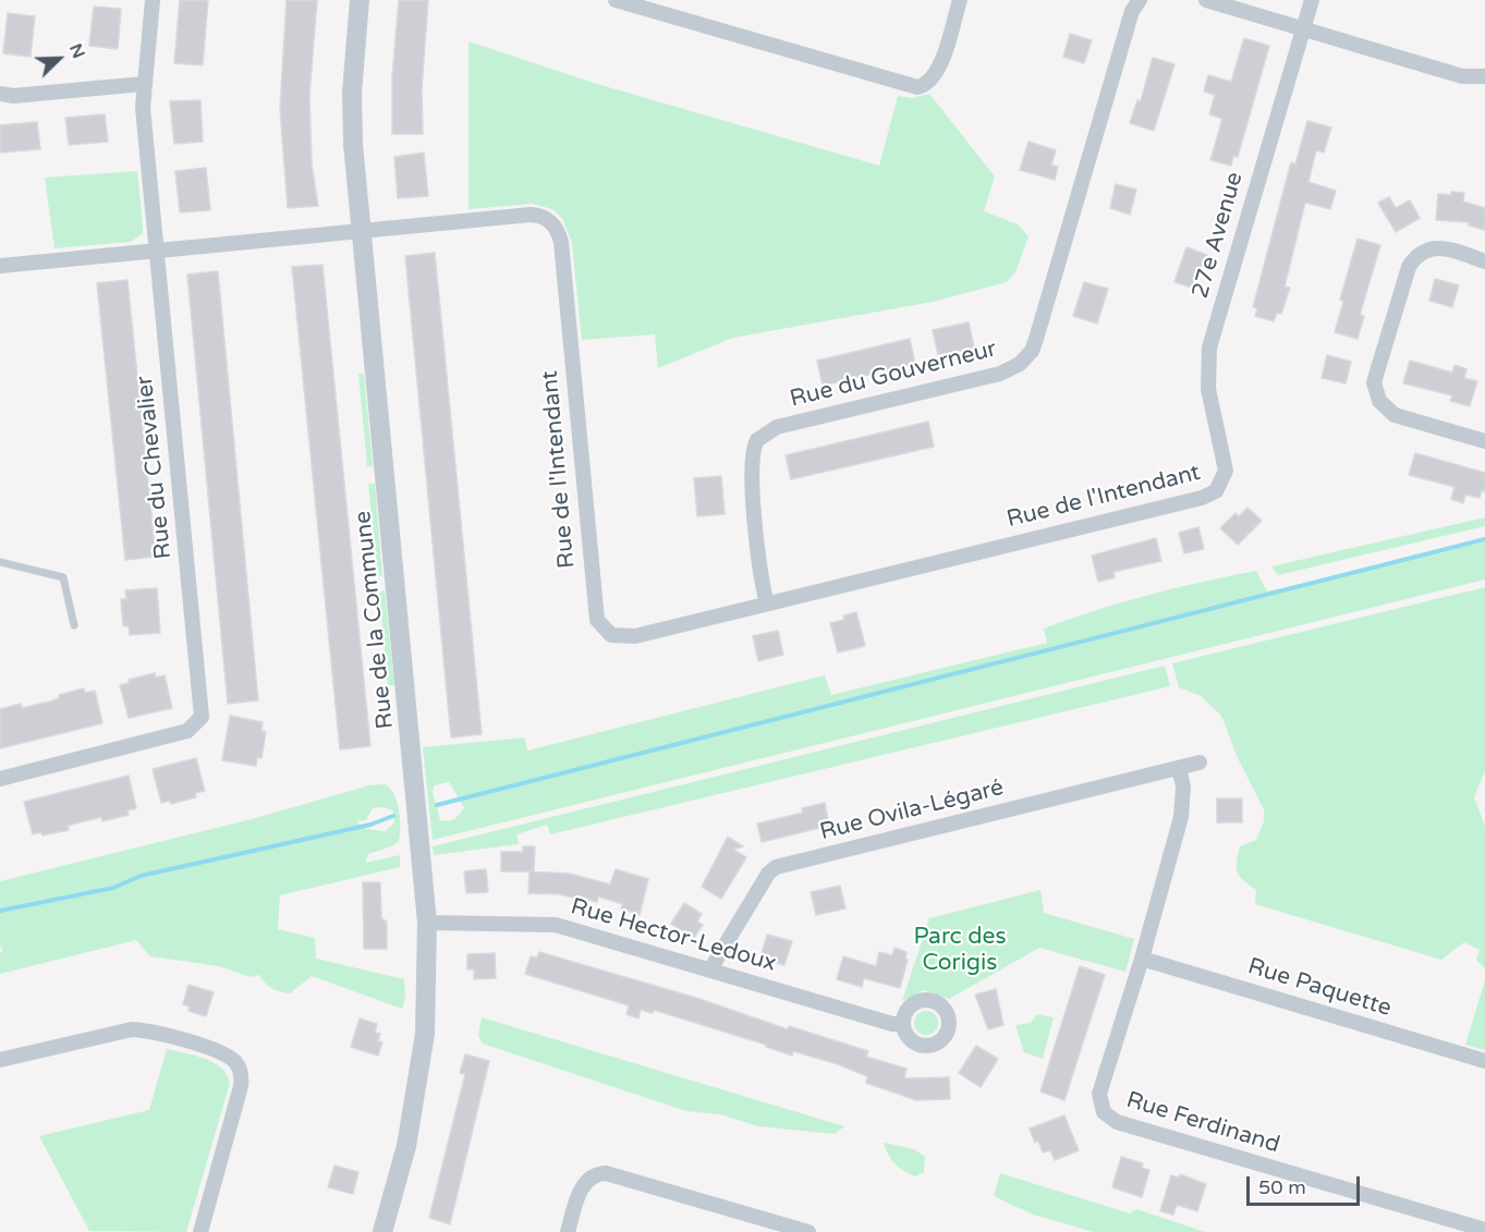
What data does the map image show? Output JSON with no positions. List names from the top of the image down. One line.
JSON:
{"streets":{"street":["27e Avenue","Rue du Gouverneur","Rue du Chevalier","Rue de l'Intendant","Rue de la Commune","Rue Ovila-Légaré","Rue Hector-Ledoux","Rue Paquette","Rue Ferdinand"]},"crossings":[["27e Avenue","Rue de l'Intendant"],["Rue du Gouverneur","Rue de l'Intendant"],["Rue du Chevalier","Rue de l'Intendant"],["Rue de l'Intendant","Rue de la Commune"],["Rue de la Commune","Rue Hector-Ledoux"],["Rue Ovila-Légaré","Rue Hector-Ledoux"],["Rue Ovila-Légaré","Rue Ferdinand"],["Rue Paquette","Rue Ferdinand"]],"parks":["Parc des Corigis"],"scale_bar":"50 m","north":"top right"}
